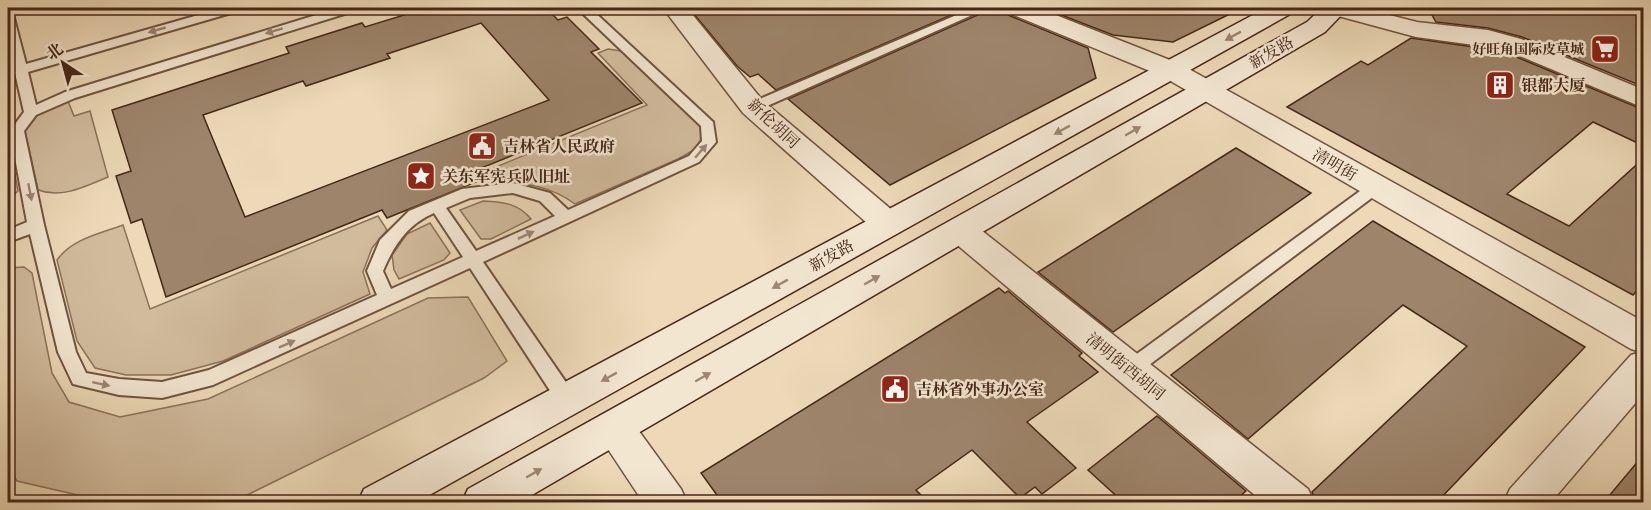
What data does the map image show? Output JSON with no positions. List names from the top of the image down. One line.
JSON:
{"streets":{"main road":["新发路","新伦胡同","清明街","清明街西胡同"]},"crossings":[["新发路","新伦胡同"],["新发路","清明街"],["新发路","清明街西胡同"]],"places":{"supermarket":["好旺角国际皮草城"],"building":["银都大厦"],"public building":["吉林省人民政府","吉林省外事办公室"],"place":["关东军宪兵队旧址"]},"north":"top left"}
